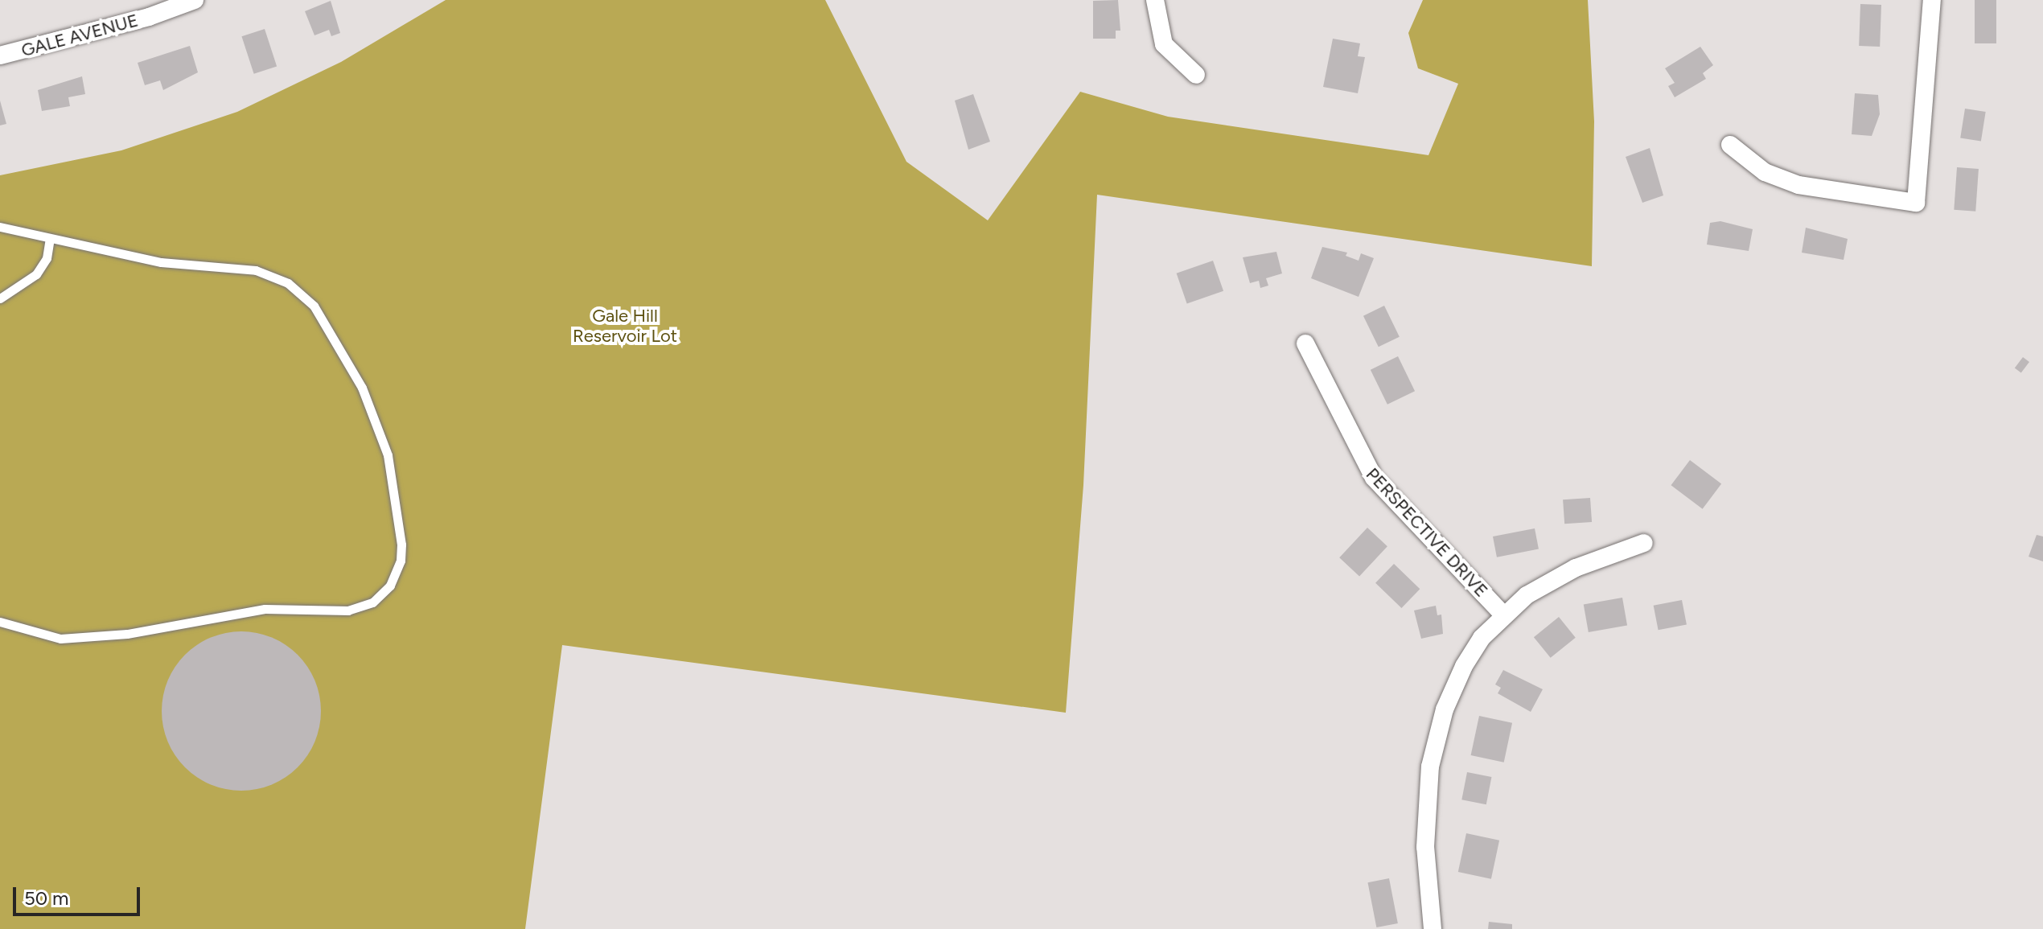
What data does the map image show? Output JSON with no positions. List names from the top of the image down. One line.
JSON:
{"streets":{"street":["GALE AVENUE","PERSPECTIVE DRIVE"]},"parks":["Gale Hill Reservoir Lot"],"scale_bar":"50 m"}
